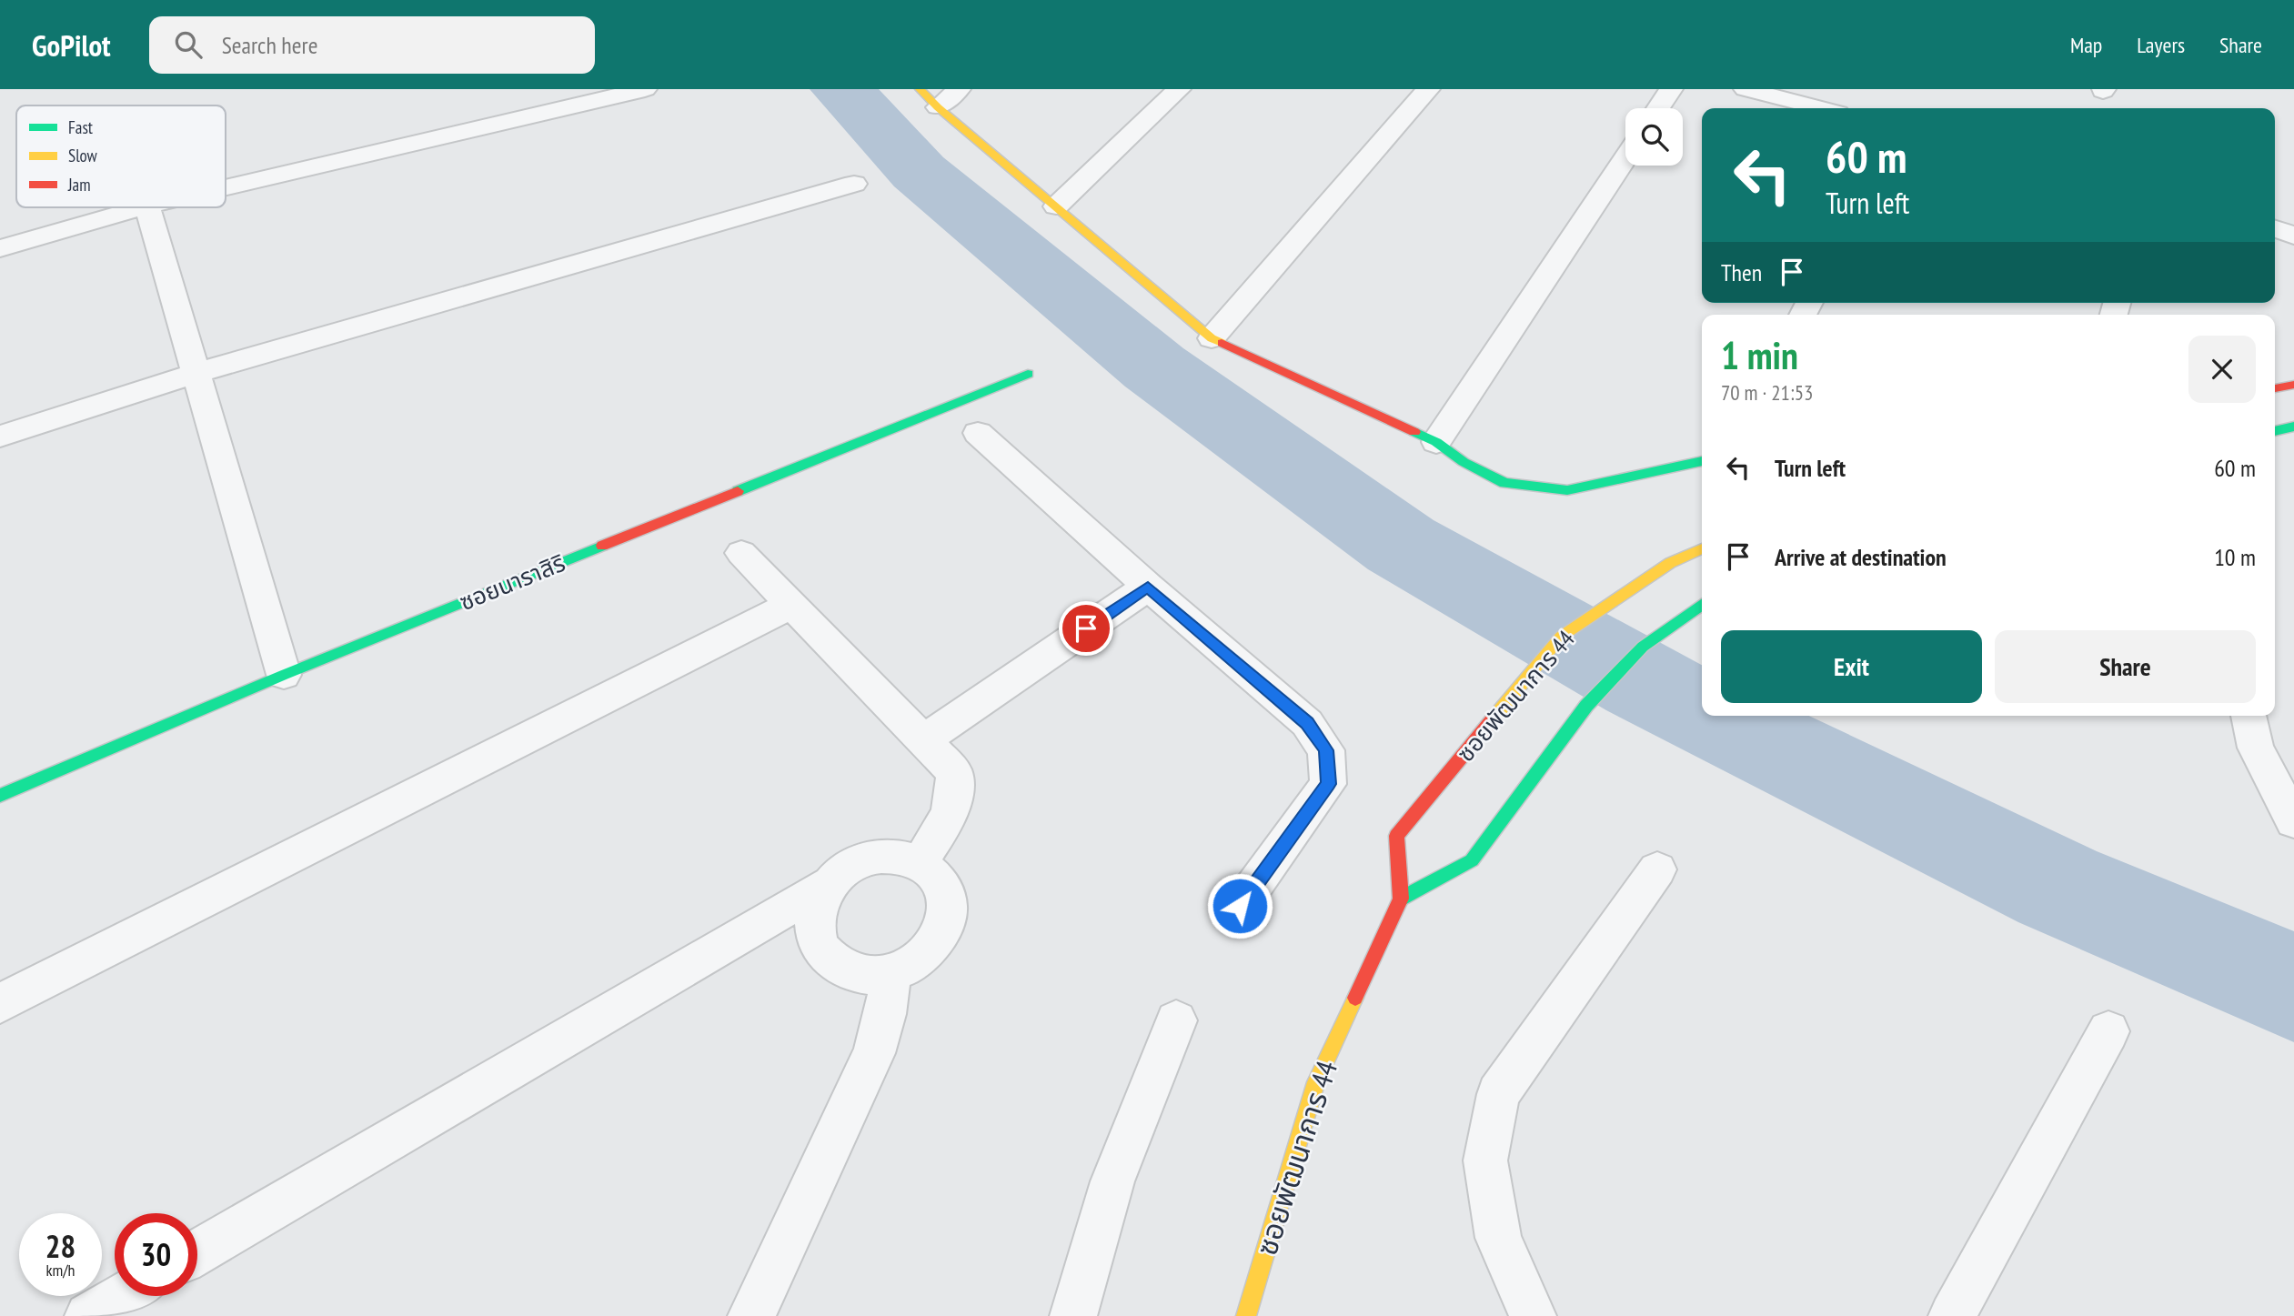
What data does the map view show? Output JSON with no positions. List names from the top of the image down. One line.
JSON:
{"streets":{"street":["ซอยนาราสิริ","ซอยพัฒนาการ 44"]},"legend":["Fast","Slow","Jam"],"page":{"header":"GoPilot","search":"Search here","nav":["Map","Layers","Share"],"turn":["60 m","Turn left"],"then":"Then","heading":["1 min","70 m · 21:53"],"list":[{"name":"Turn left","value":"60 m"},{"name":"Arrive at destination","value":"10 m"}],"buttons":["Exit","Share"],"speed":"28 km/h","limit":"30"}}
